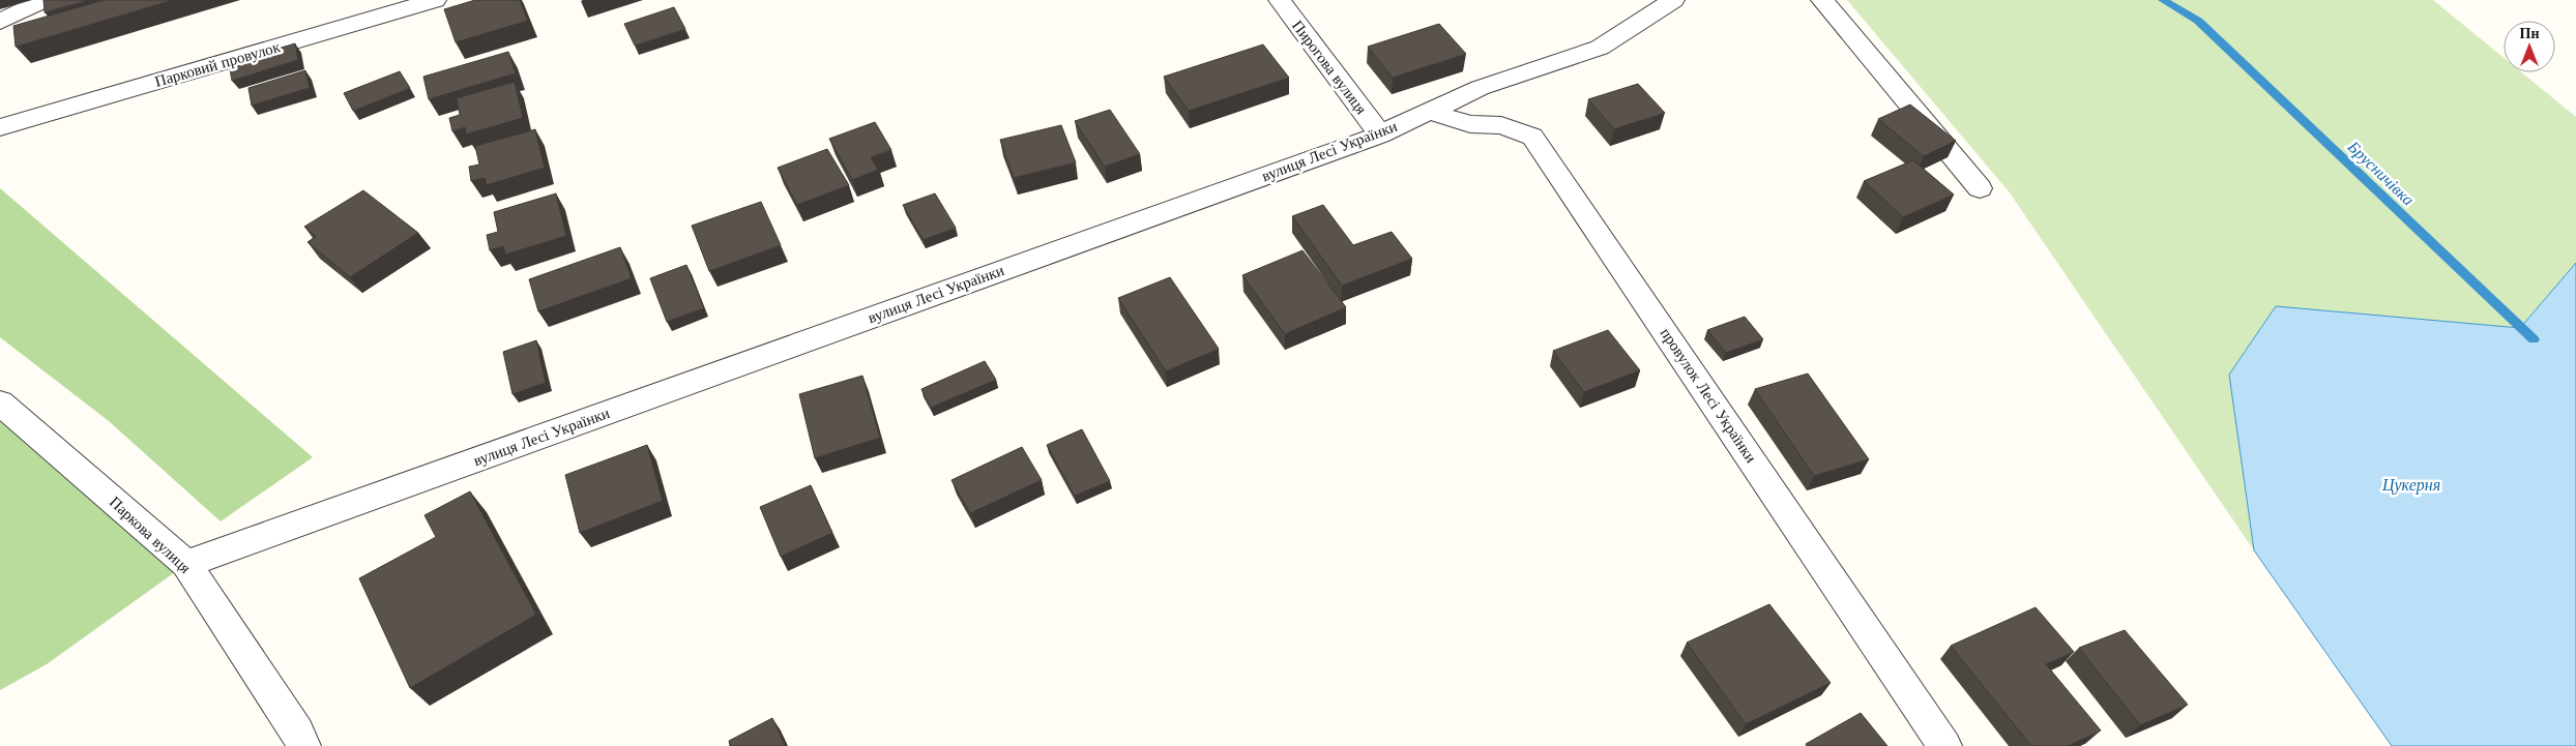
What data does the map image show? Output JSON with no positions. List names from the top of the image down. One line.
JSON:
{"streets":{"street":["Парковий провулок","Пирогова вулиця","вулиця Лесі Українки","провулок Лесі Українки","Паркова вулиця"]},"crossings":[["Пирогова вулиця","вулиця Лесі Українки"],["вулиця Лесі Українки","провулок Лесі Українки"],["вулиця Лесі Українки","Паркова вулиця"]],"water":["Брусничівка","Цукерня"],"north":"top"}
